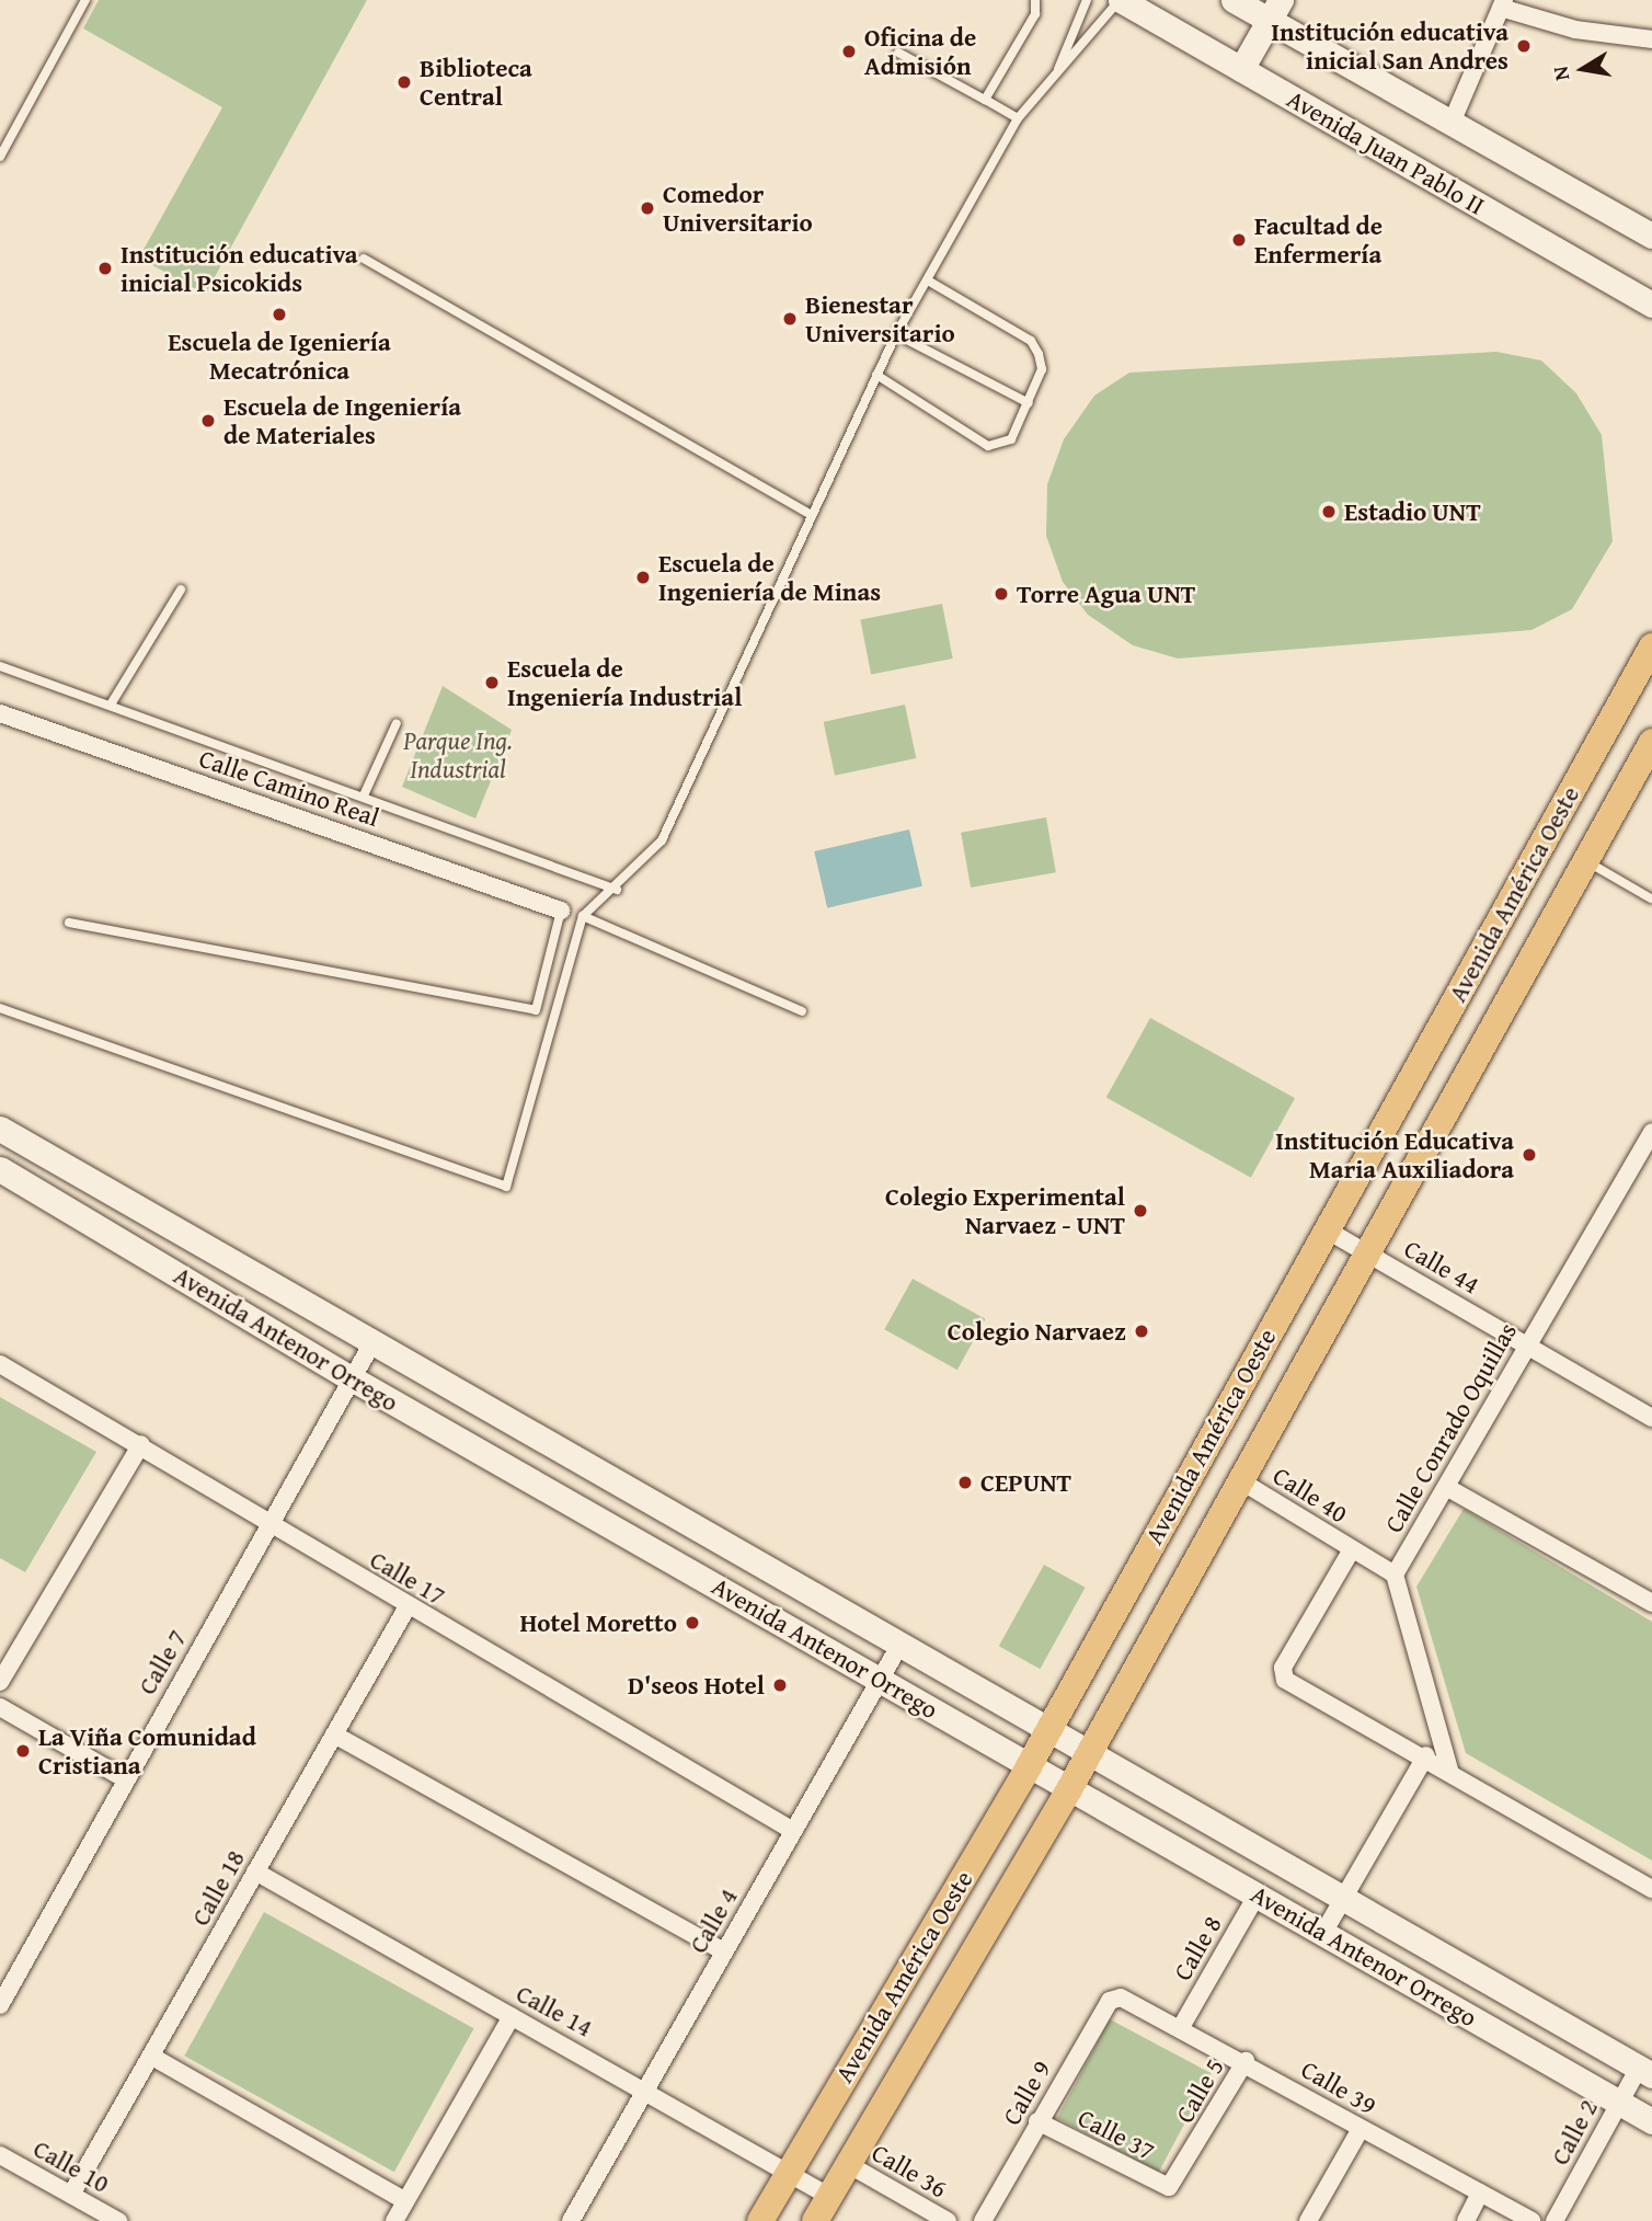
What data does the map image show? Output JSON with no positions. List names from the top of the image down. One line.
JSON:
{"streets":{"main road":["Avenida América Oeste"],"street":["Avenida Juan Pablo II","Calle Camino Real","Calle 44","Avenida Antenor Orrego","Calle Conrado Oquillas","Calle 40","Calle 17","Calle 7","Calle 18","Calle 4","Calle 8","Calle 14","Calle 39","Calle 5","Calle 9","Calle 2","Calle 37","Calle 10","Calle 36"]},"crossings":[["Avenida América Oeste","Calle 44"],["Avenida América Oeste","Avenida Antenor Orrego"],["Avenida América Oeste","Calle 40"],["Avenida América Oeste","Calle 14"],["Avenida América Oeste","Calle 36"],["Calle 44","Calle Conrado Oquillas"],["Avenida Antenor Orrego","Calle 7"],["Avenida Antenor Orrego","Calle 4"],["Avenida Antenor Orrego","Calle 8"],["Avenida Antenor Orrego","Calle 2"],["Calle Conrado Oquillas","Calle 40"],["Calle 17","Calle 7"],["Calle 17","Calle 18"],["Calle 17","Calle 4"],["Calle 18","Calle 14"],["Calle 18","Calle 10"],["Calle 4","Calle 14"],["Calle 8","Calle 39"],["Calle 39","Calle 5"],["Calle 39","Calle 9"],["Calle 5","Calle 37"],["Calle 9","Calle 37"]],"parks":["Parque Ing. Industrial"],"places":["Institución educativa inicial San Andres","Oficina de Admisión","Biblioteca Central","Comedor Universitario","Facultad de Enfermería","Institución educativa inicial Psicokids","Escuela de Igeniería Mecatrónica","Bienestar Universitario","Escuela de Ingeniería de Materiales","Estadio UNT","Escuela de Ingeniería de Minas","Torre Agua UNT","Escuela de Ingeniería Industrial","Institución Educativa Maria Auxiliadora","Colegio Experimental Narvaez - UNT","Colegio Narvaez","CEPUNT","Hotel Moretto","D'seos Hotel","La Viña Comunidad Cristiana"],"north":"left"}
